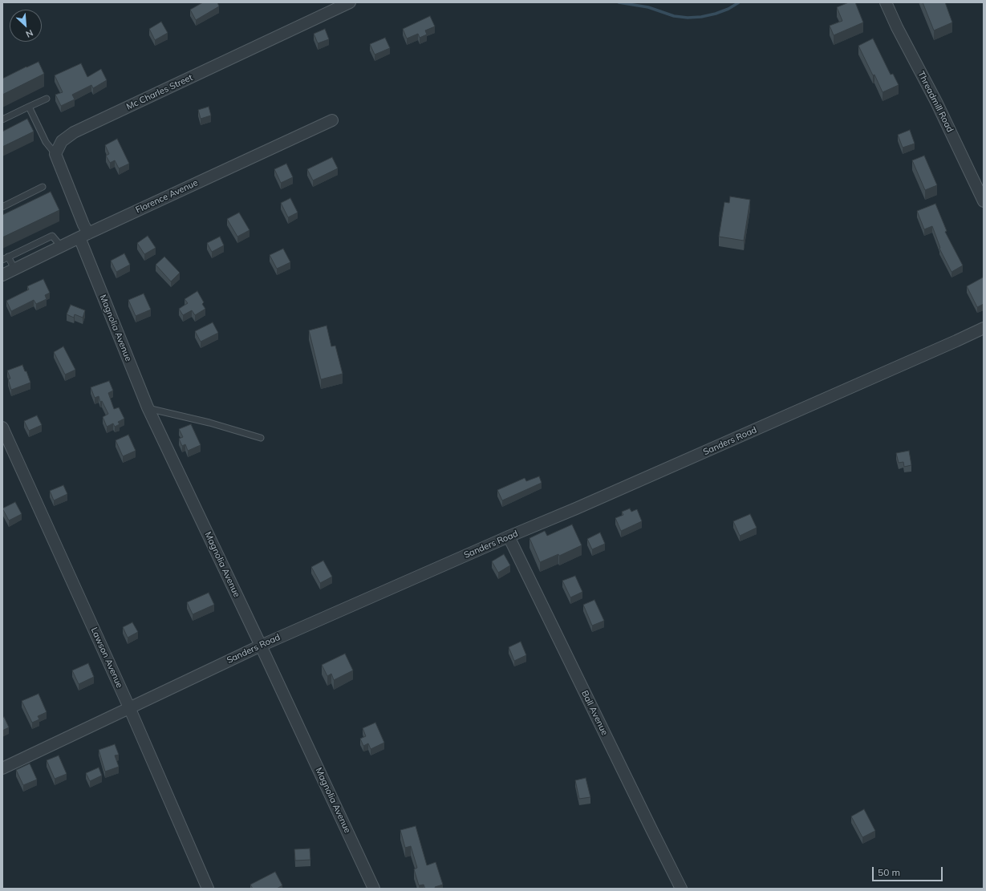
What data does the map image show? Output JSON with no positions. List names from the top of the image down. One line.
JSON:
{"streets":{"street":["Mc Charles Street","Threadmill Road","Florence Avenue","Magnolia Avenue","Sanders Road","Lawson Avenue","Ball Avenue"]},"crossings":[["Florence Avenue","Magnolia Avenue"],["Magnolia Avenue","Sanders Road"],["Sanders Road","Lawson Avenue"],["Sanders Road","Ball Avenue"]],"scale_bar":"50 m","north":"bottom right"}
